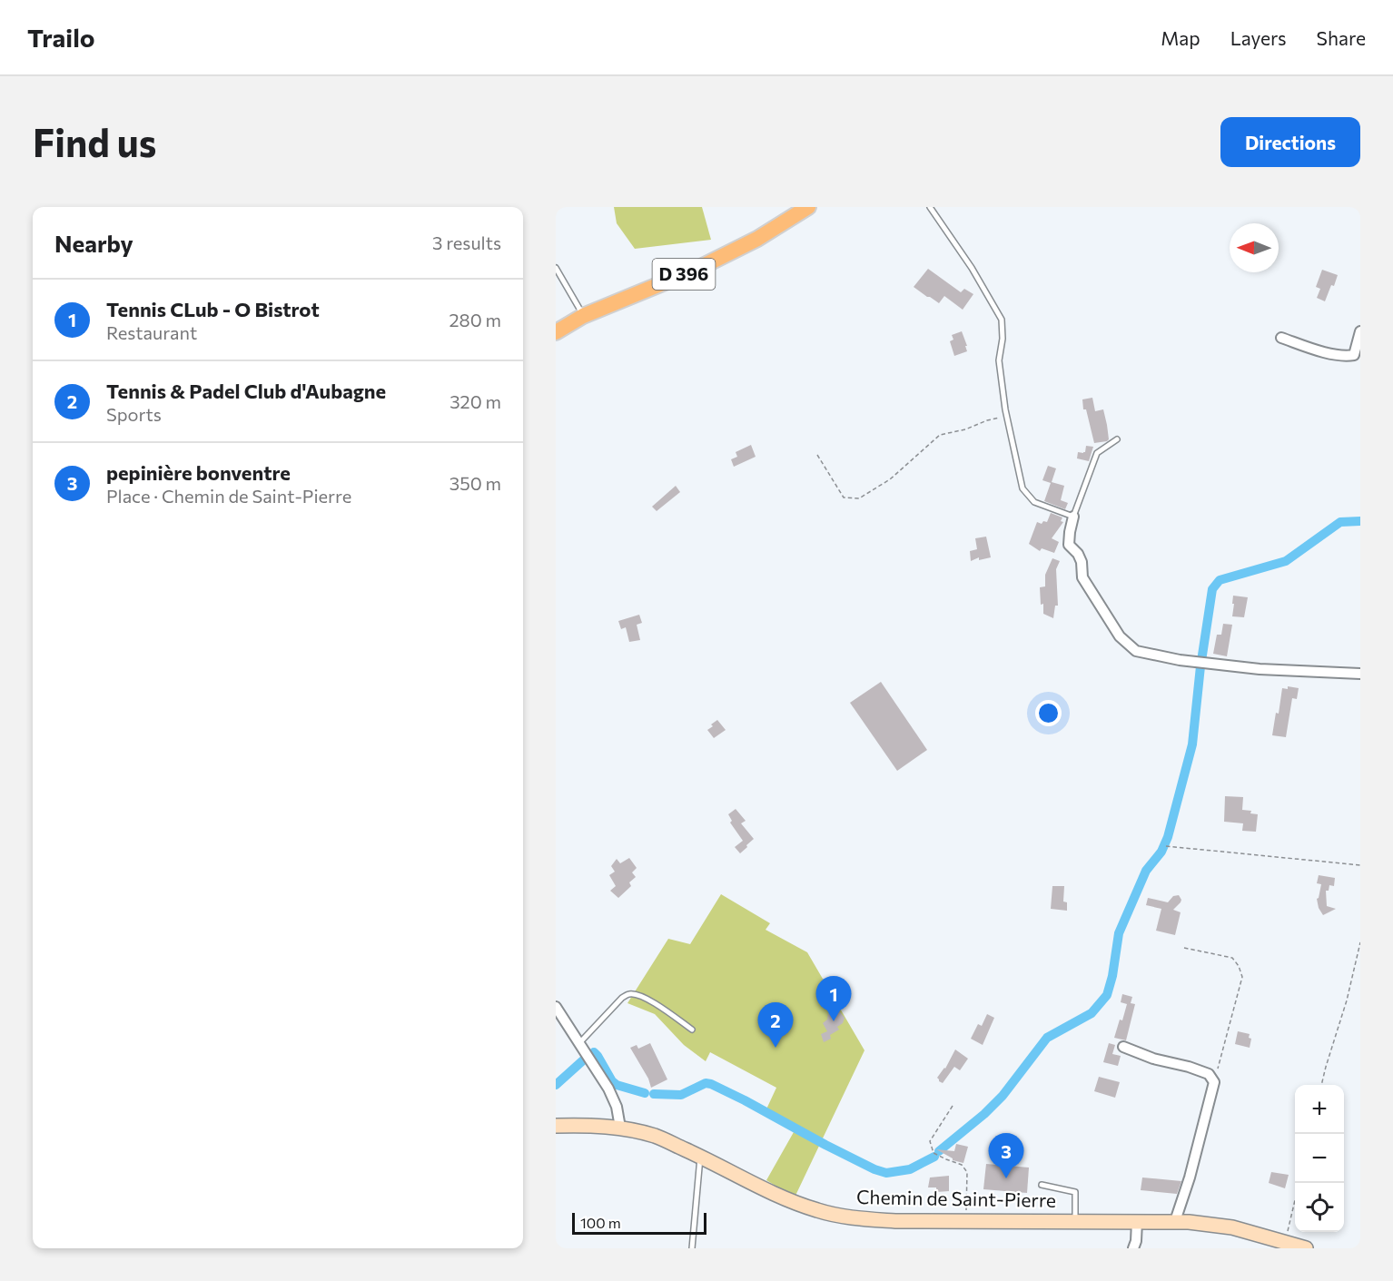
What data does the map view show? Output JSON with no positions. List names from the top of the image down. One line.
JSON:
{"streets":{"main road":["D 396","Chemin de Saint-Pierre"]},"scale_bar":"100 m","north":"left","page":{"header":"Trailo","nav":["Map","Layers","Share"],"buttons":"Directions","title":"Find us","heading":["Nearby","3 results"],"list":[{"mark":"1","name":"Tennis CLub - O Bistrot","note":"Restaurant","value":"280 m"},{"mark":"2","name":"Tennis & Padel Club d'Aubagne","note":"Sports","value":"320 m"},{"mark":"3","name":"pepinière bonventre","note":"Place · Chemin de Saint-Pierre","value":"350 m"}],"pins":["1","2","3"],"map_buttons":["+","−"],"scale":"100 m"}}
